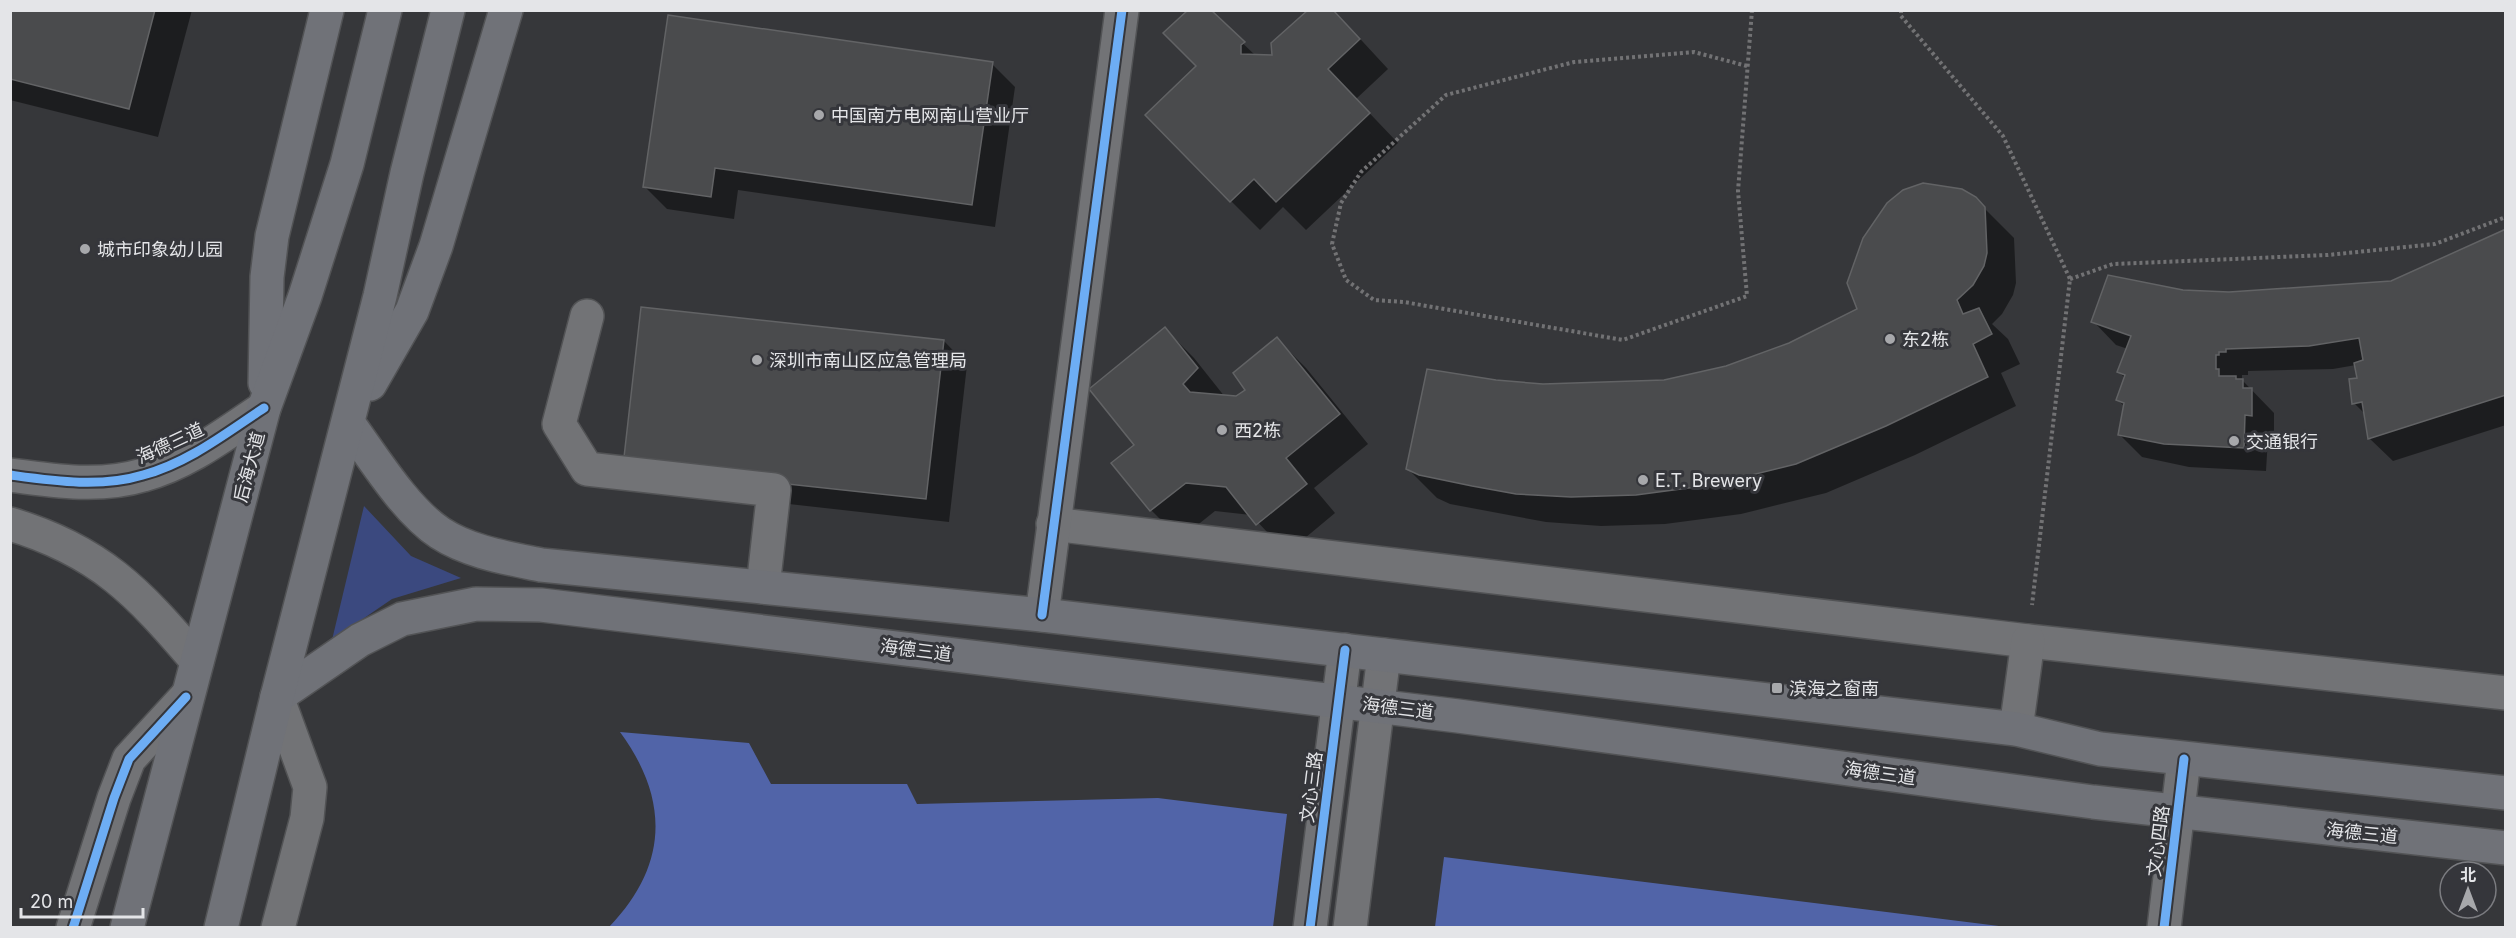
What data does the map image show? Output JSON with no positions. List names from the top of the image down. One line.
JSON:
{"streets":{"main road":["海德三道","后海大道"],"street":["文心三路","文心四路"]},"crossings":[["海德三道","后海大道"],["海德三道","文心三路"],["海德三道","文心四路"]],"places":{"other":["中国南方电网南山营业厅","城市印象幼儿园","东2栋","深圳市南山区应急管理局","西2栋","交通银行","E.T. Brewery"],"transit":["滨海之窗南"]},"scale_bar":"20 m","north":"top"}
